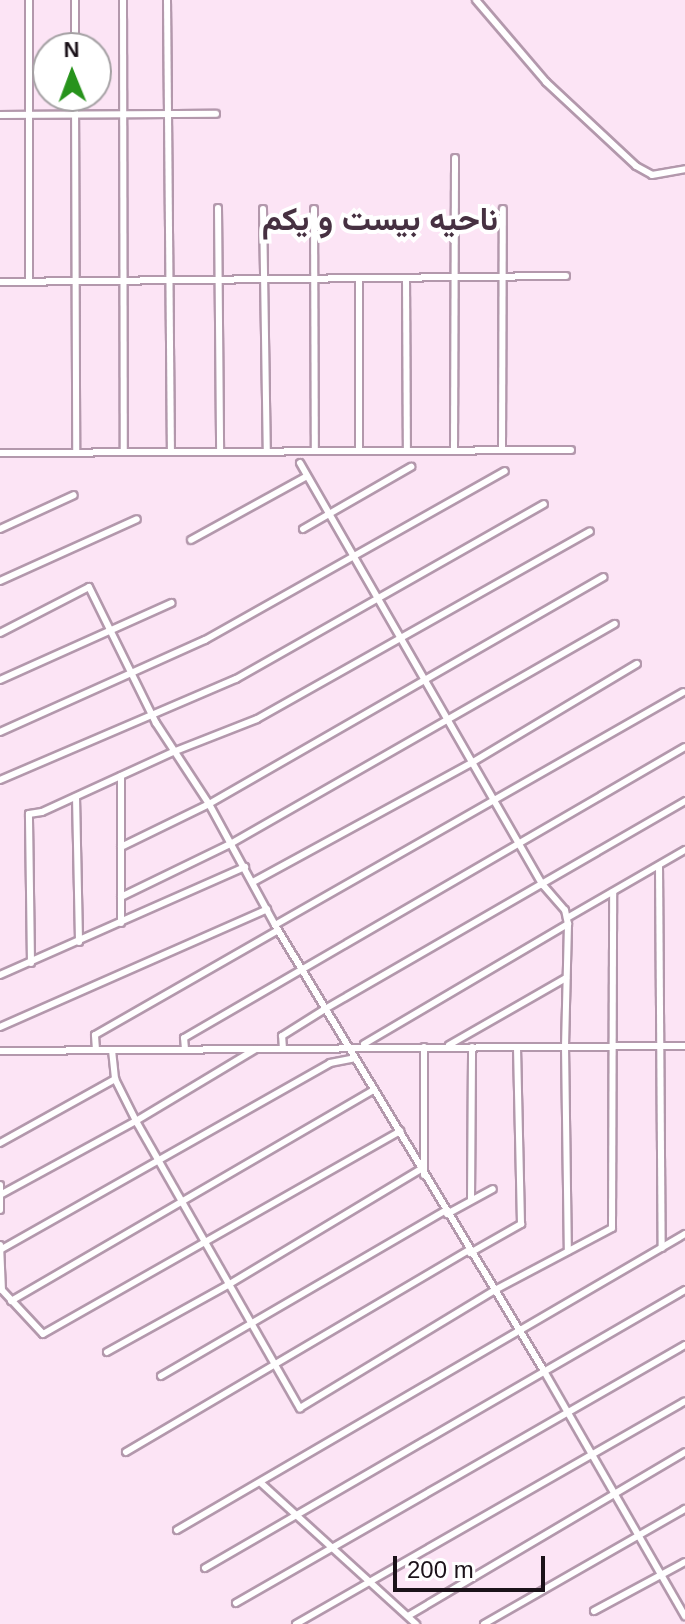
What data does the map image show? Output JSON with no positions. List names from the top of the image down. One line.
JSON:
{"districts":["ناحیه بیست و یکم"],"scale_bar":"200 m","north":"top"}
